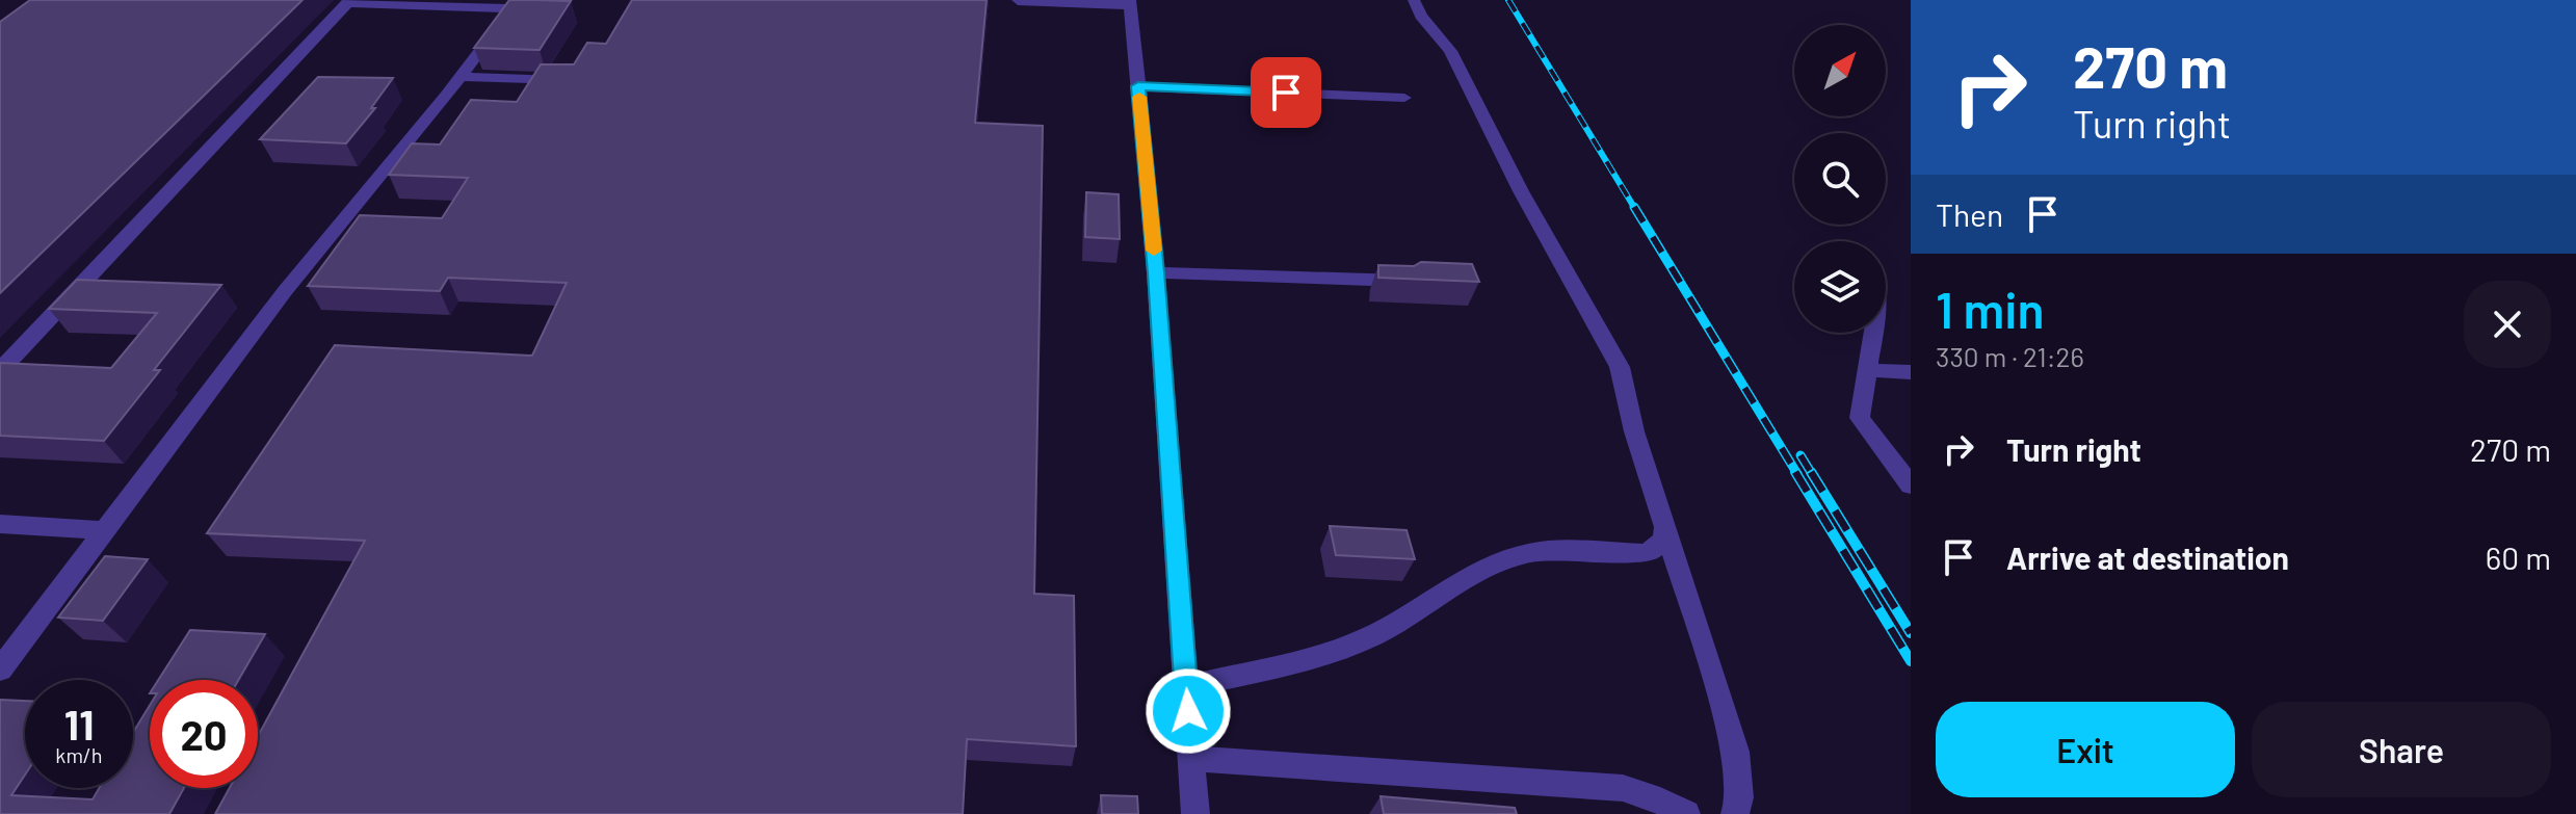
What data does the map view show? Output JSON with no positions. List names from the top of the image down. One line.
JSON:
{"north":"top right","page":{"turn":["270 m","Turn right"],"then":"Then","heading":["1 min","330 m · 21:26"],"list":[{"name":"Turn right","value":"270 m"},{"name":"Arrive at destination","value":"60 m"}],"speed":"11 km/h","limit":"20","buttons":["Exit","Share"]}}
